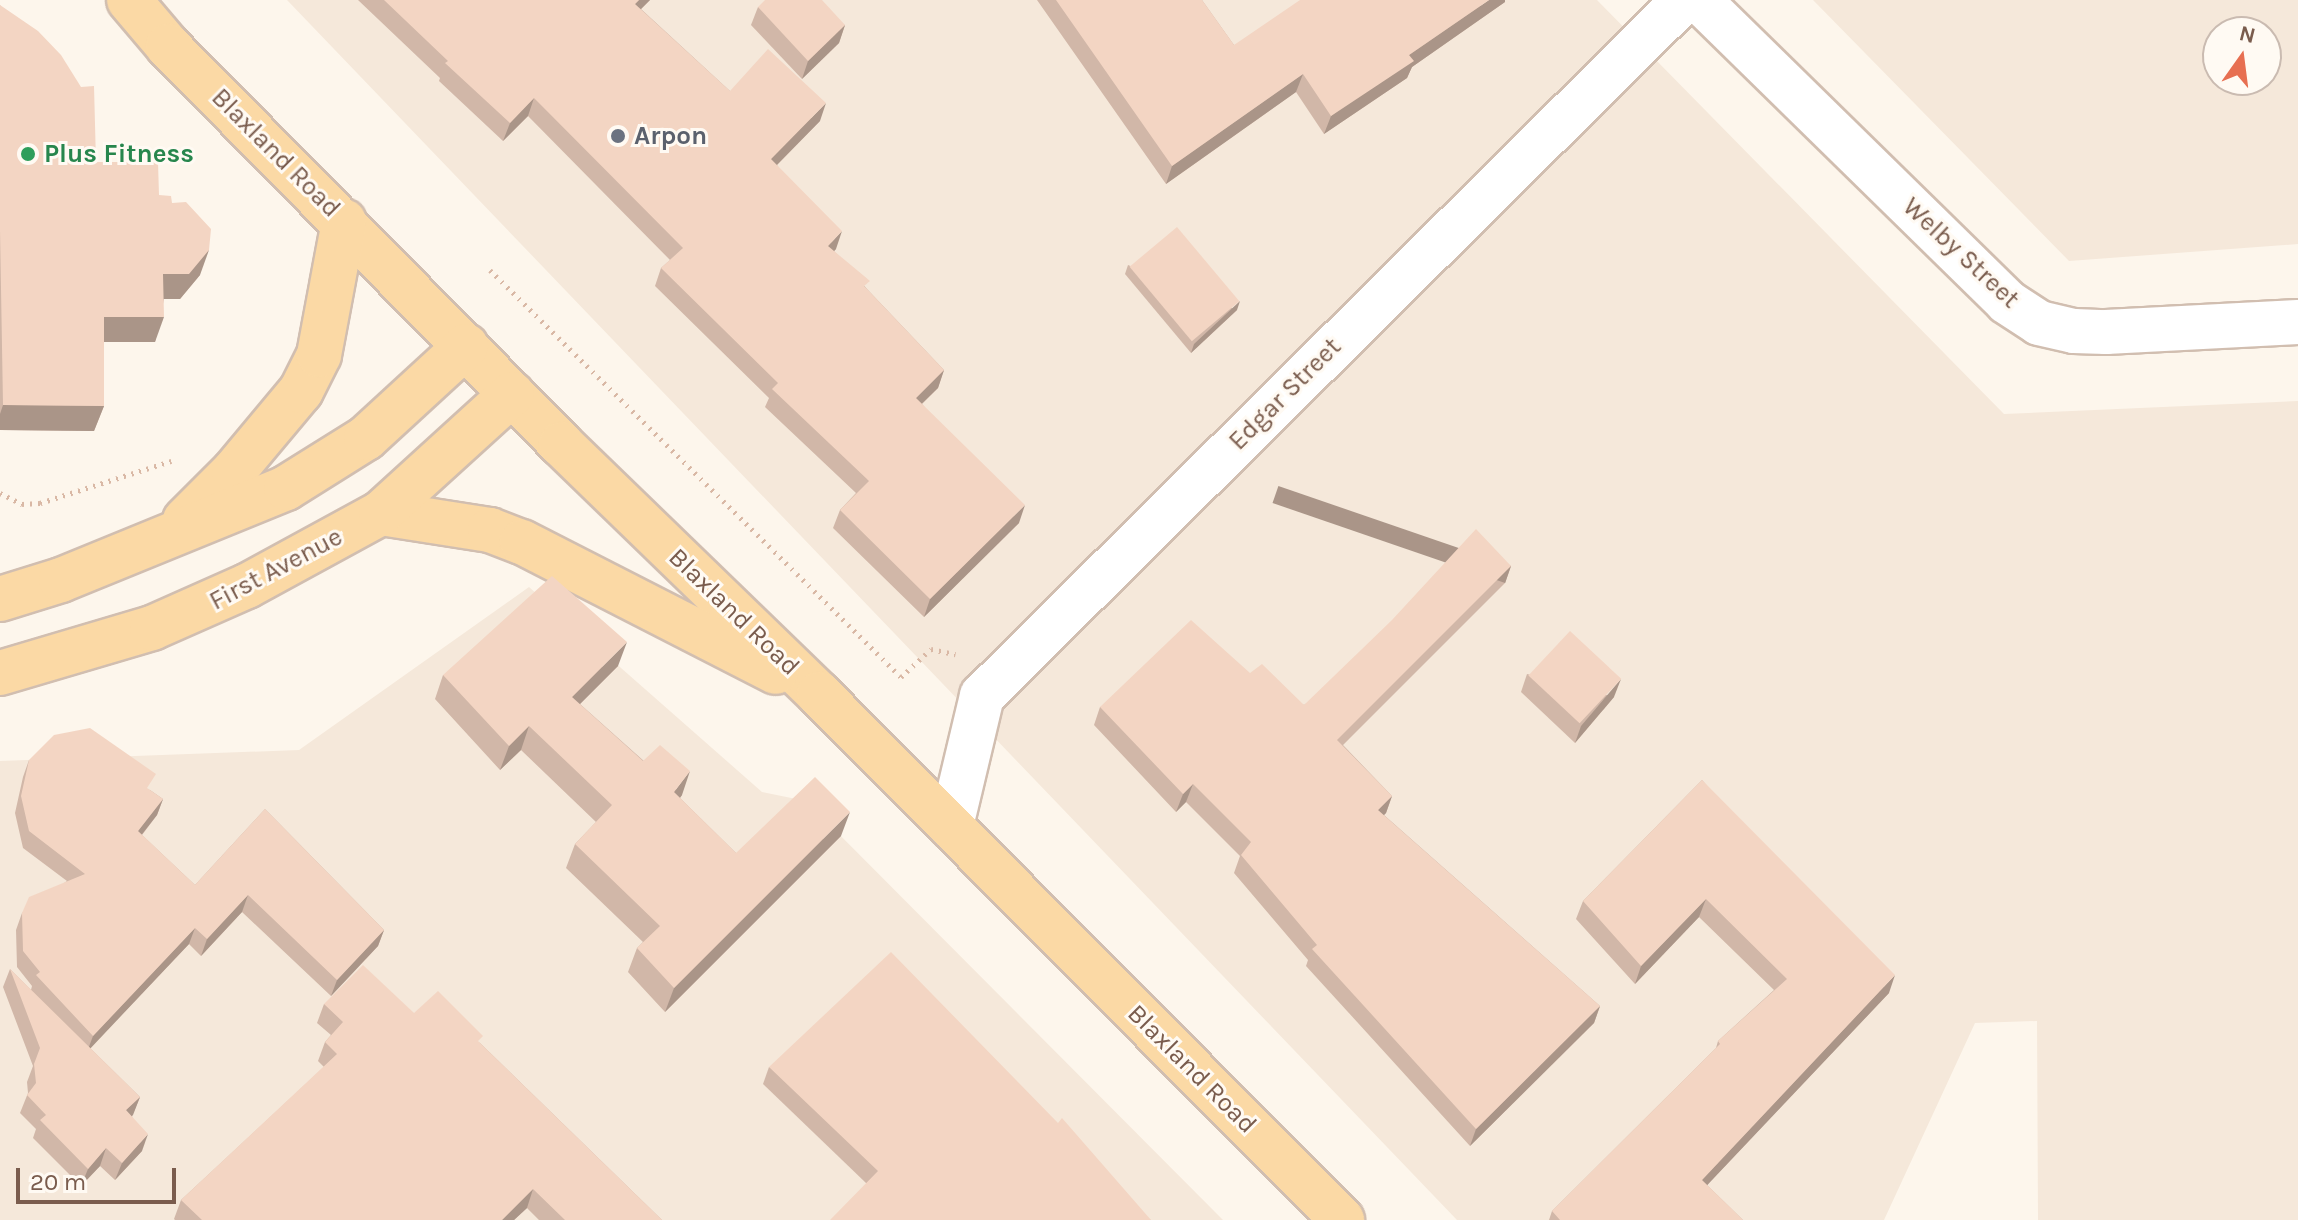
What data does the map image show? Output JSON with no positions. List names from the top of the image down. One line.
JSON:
{"streets":{"main road":["Blaxland Road","First Avenue"],"street":["Welby Street","Edgar Street"]},"crossings":[["Blaxland Road","Edgar Street"],["Blaxland Road","First Avenue"]],"places":["Arpon","Plus Fitness"],"scale_bar":"20 m","north":"top"}
